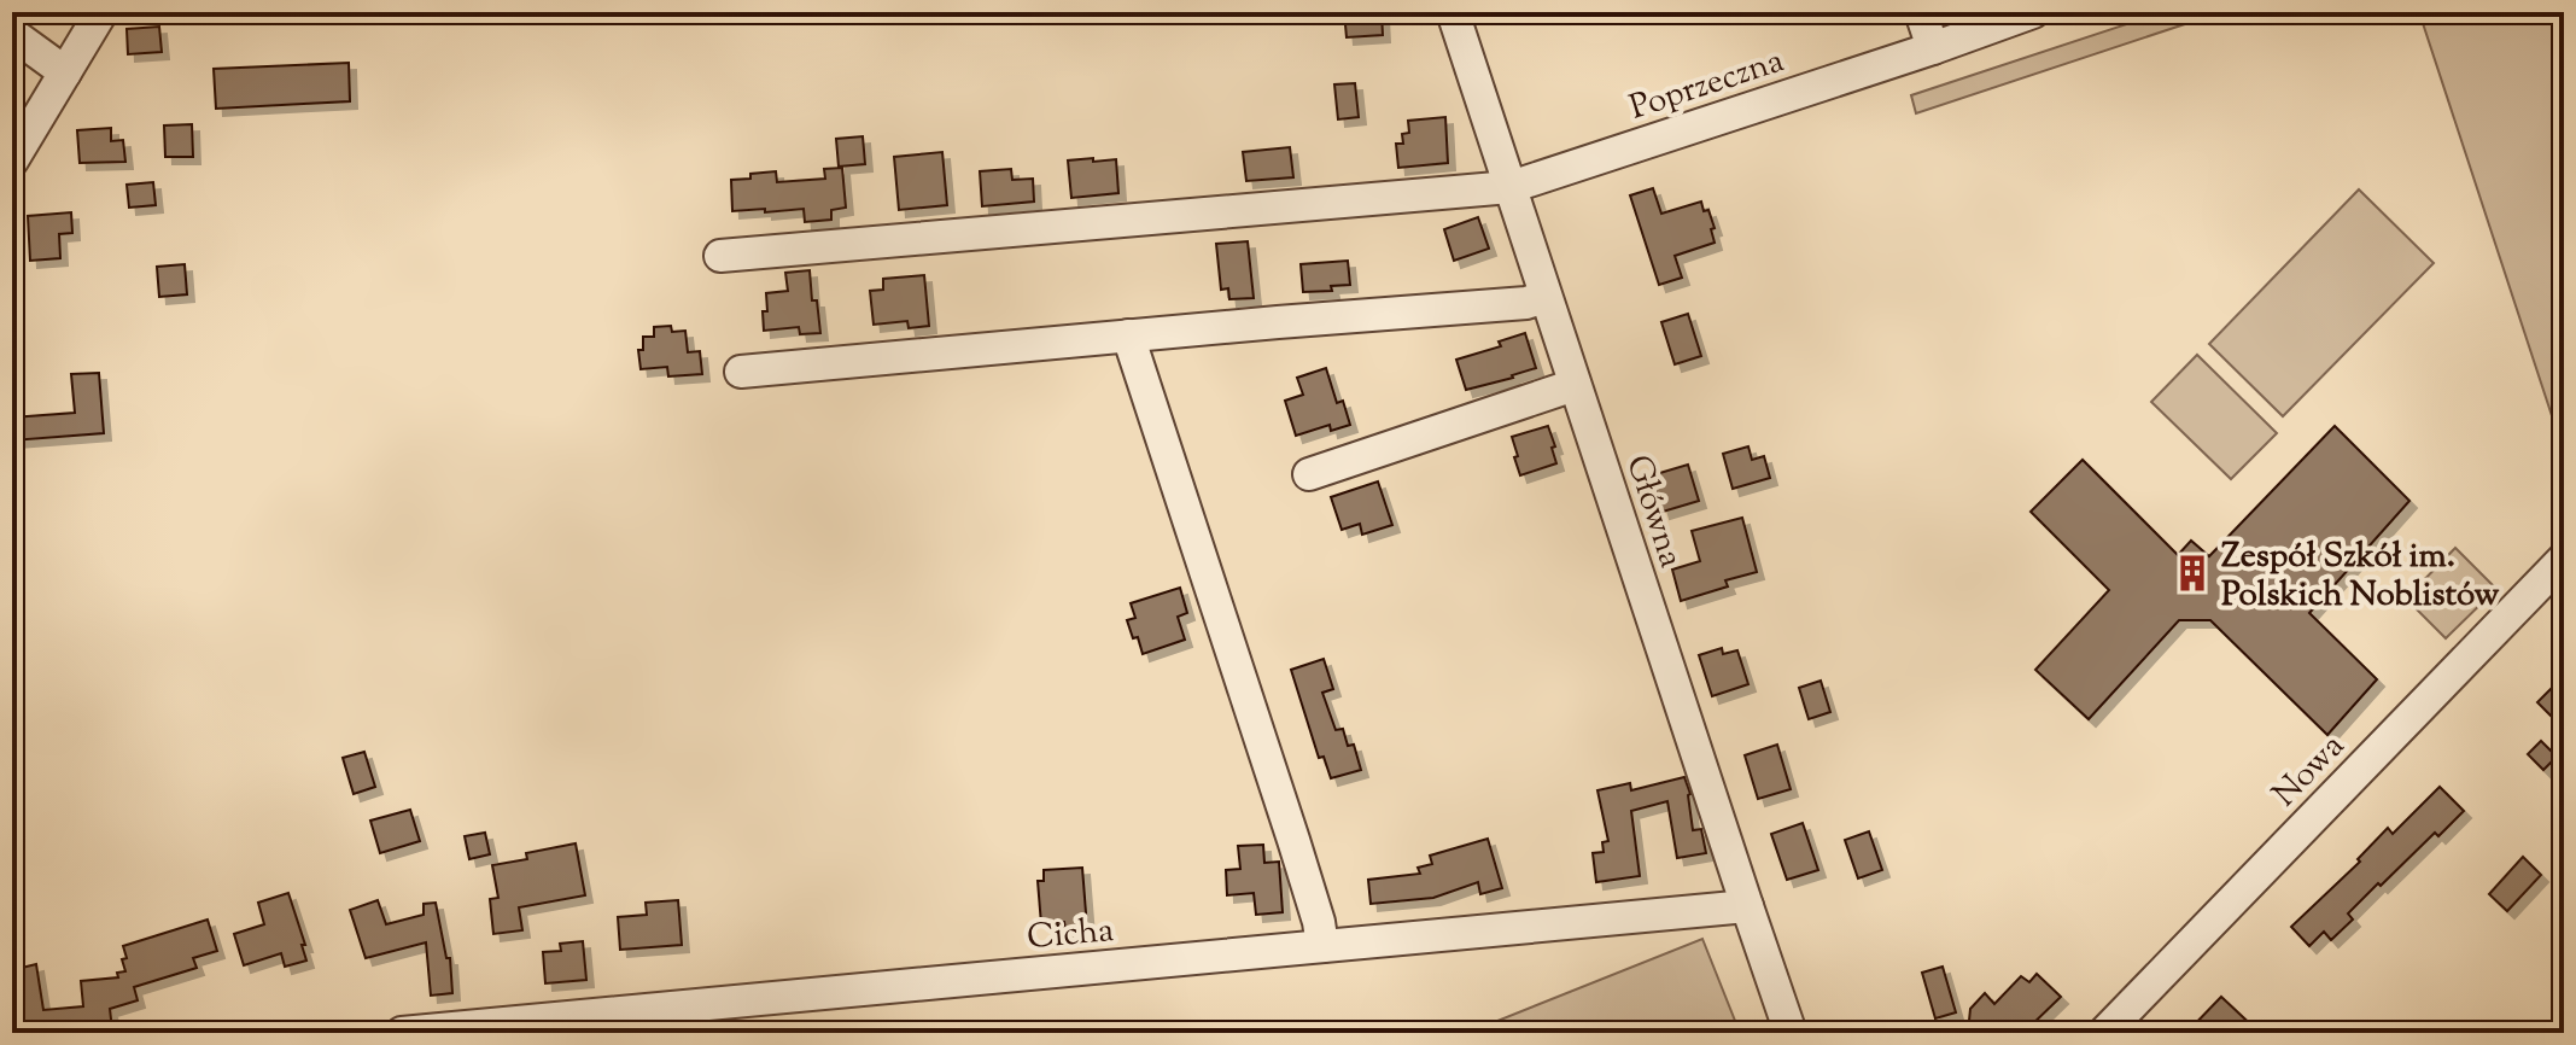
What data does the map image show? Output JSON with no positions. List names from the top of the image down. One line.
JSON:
{"streets":{"street":["Poprzeczna","Główna","Nowa","Cicha"]},"crossings":[["Poprzeczna","Główna"],["Główna","Cicha"]],"places":{"building":["Zespół Szkół im. Polskich Noblistów"]}}
